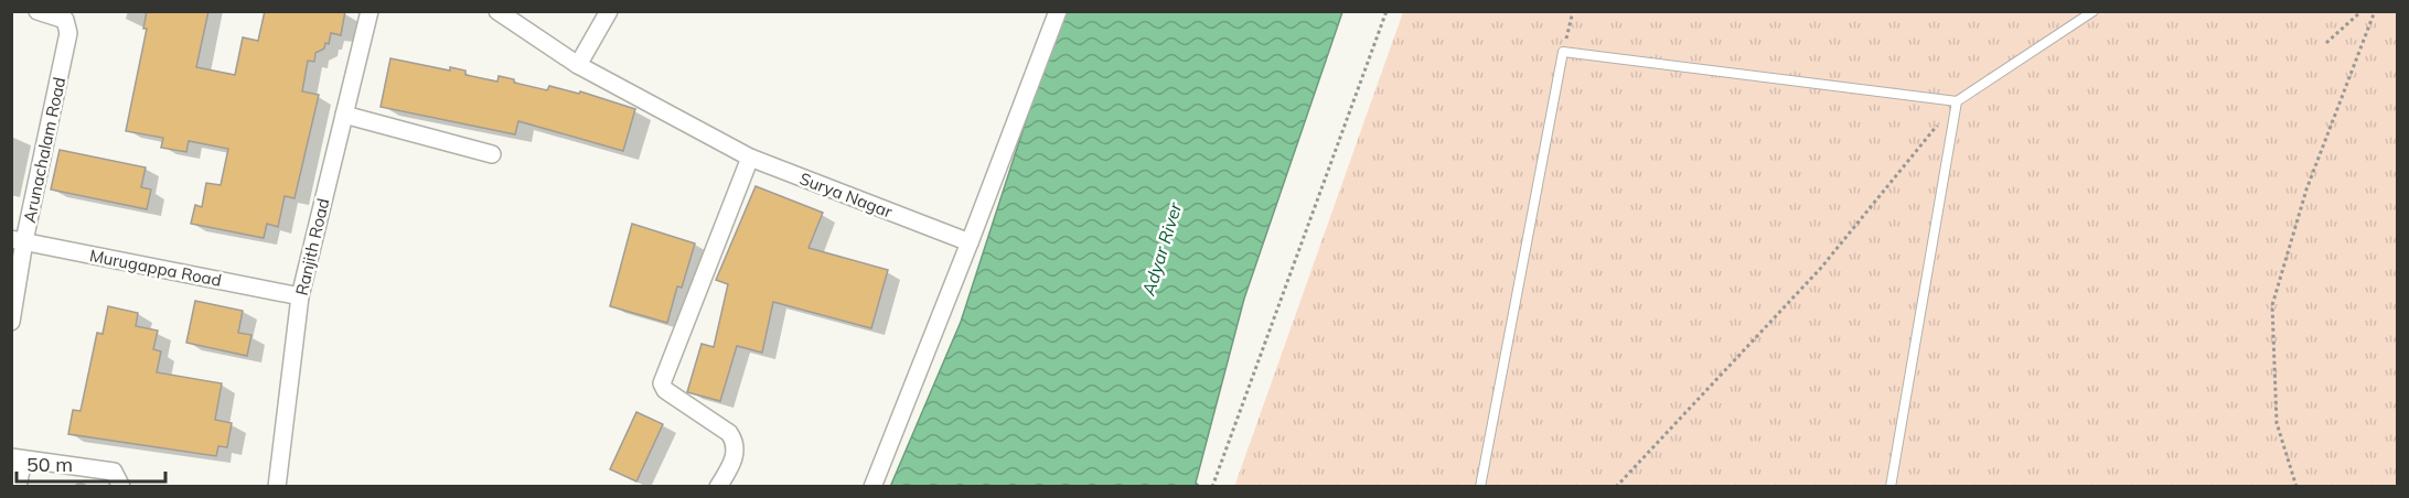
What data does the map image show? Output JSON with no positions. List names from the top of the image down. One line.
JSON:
{"streets":{"street":["Arunachalam Road","Surya Nagar","Ranjith Road","Murugappa Road"]},"crossings":[["Arunachalam Road","Murugappa Road"],["Ranjith Road","Murugappa Road"]],"water":["Adyar River"],"scale_bar":"50 m"}
